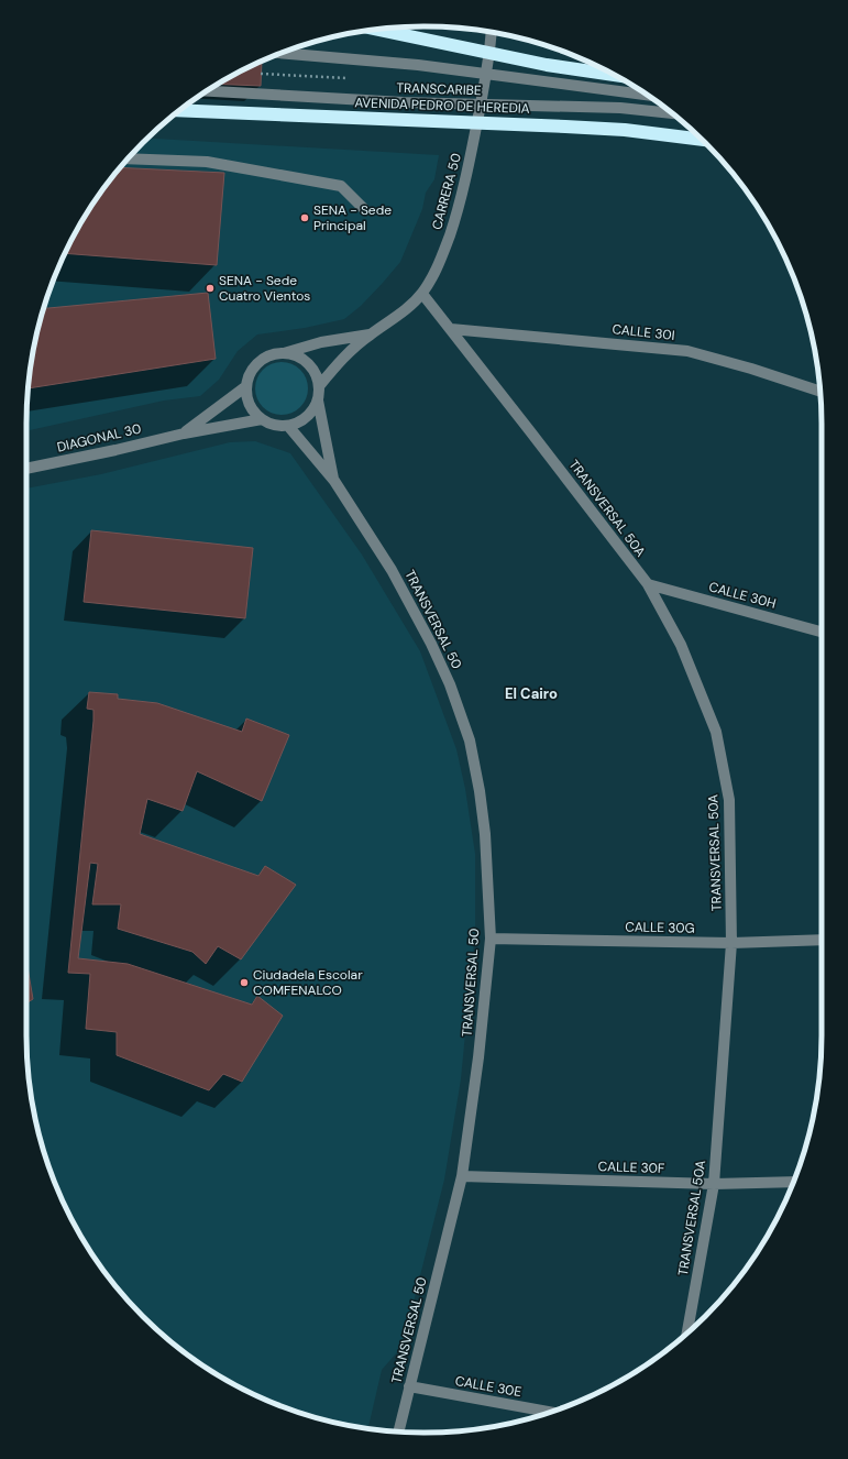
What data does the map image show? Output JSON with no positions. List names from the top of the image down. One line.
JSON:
{"streets":{"highway":["AVENIDA PEDRO DE HEREDIA"],"street":["TRANSCARIBE","CARRERA 50","CALLE 30I","DIAGONAL 30","TRANSVERSAL 50A","CALLE 30H","TRANSVERSAL 50","CALLE 30G","CALLE 30F","CALLE 30E"]},"crossings":[["TRANSCARIBE","CARRERA 50"],["AVENIDA PEDRO DE HEREDIA","CARRERA 50"],["CARRERA 50","DIAGONAL 30"],["CARRERA 50","TRANSVERSAL 50A"],["CARRERA 50","TRANSVERSAL 50"],["CALLE 30I","TRANSVERSAL 50A"],["DIAGONAL 30","TRANSVERSAL 50"],["TRANSVERSAL 50A","CALLE 30H"],["TRANSVERSAL 50A","CALLE 30G"],["TRANSVERSAL 50A","CALLE 30F"],["TRANSVERSAL 50","CALLE 30G"],["TRANSVERSAL 50","CALLE 30F"],["TRANSVERSAL 50","CALLE 30E"]],"districts":["El Cairo"],"places":["SENA - Sede Principal","SENA - Sede Cuatro Vientos","Ciudadela Escolar COMFENALCO"]}
